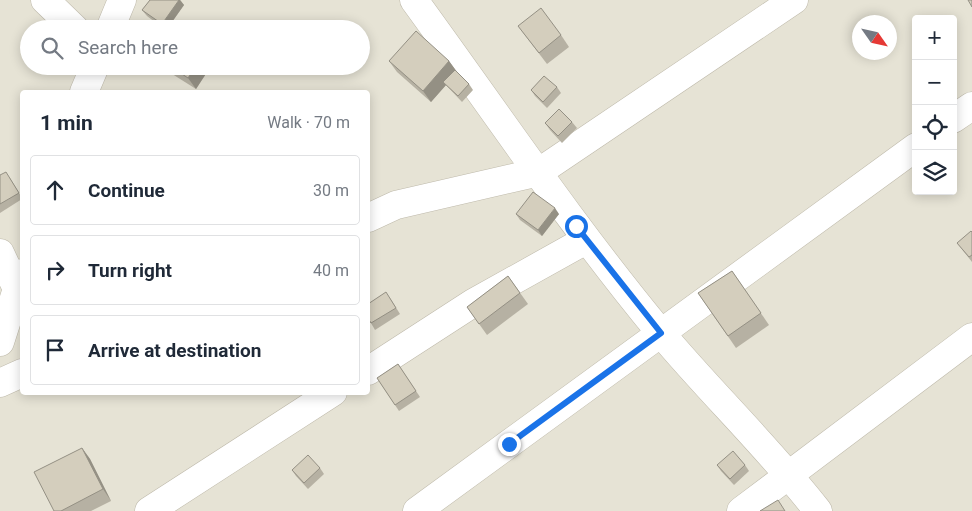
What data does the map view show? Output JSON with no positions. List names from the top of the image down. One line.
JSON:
{"north":"bottom right","page":{"map_buttons":["+","−"],"search":"Search here","heading":["1 min","Walk · 70 m"],"list":[["Continue","30 m"],["Turn right","40 m"],"Arrive at destination"]}}
